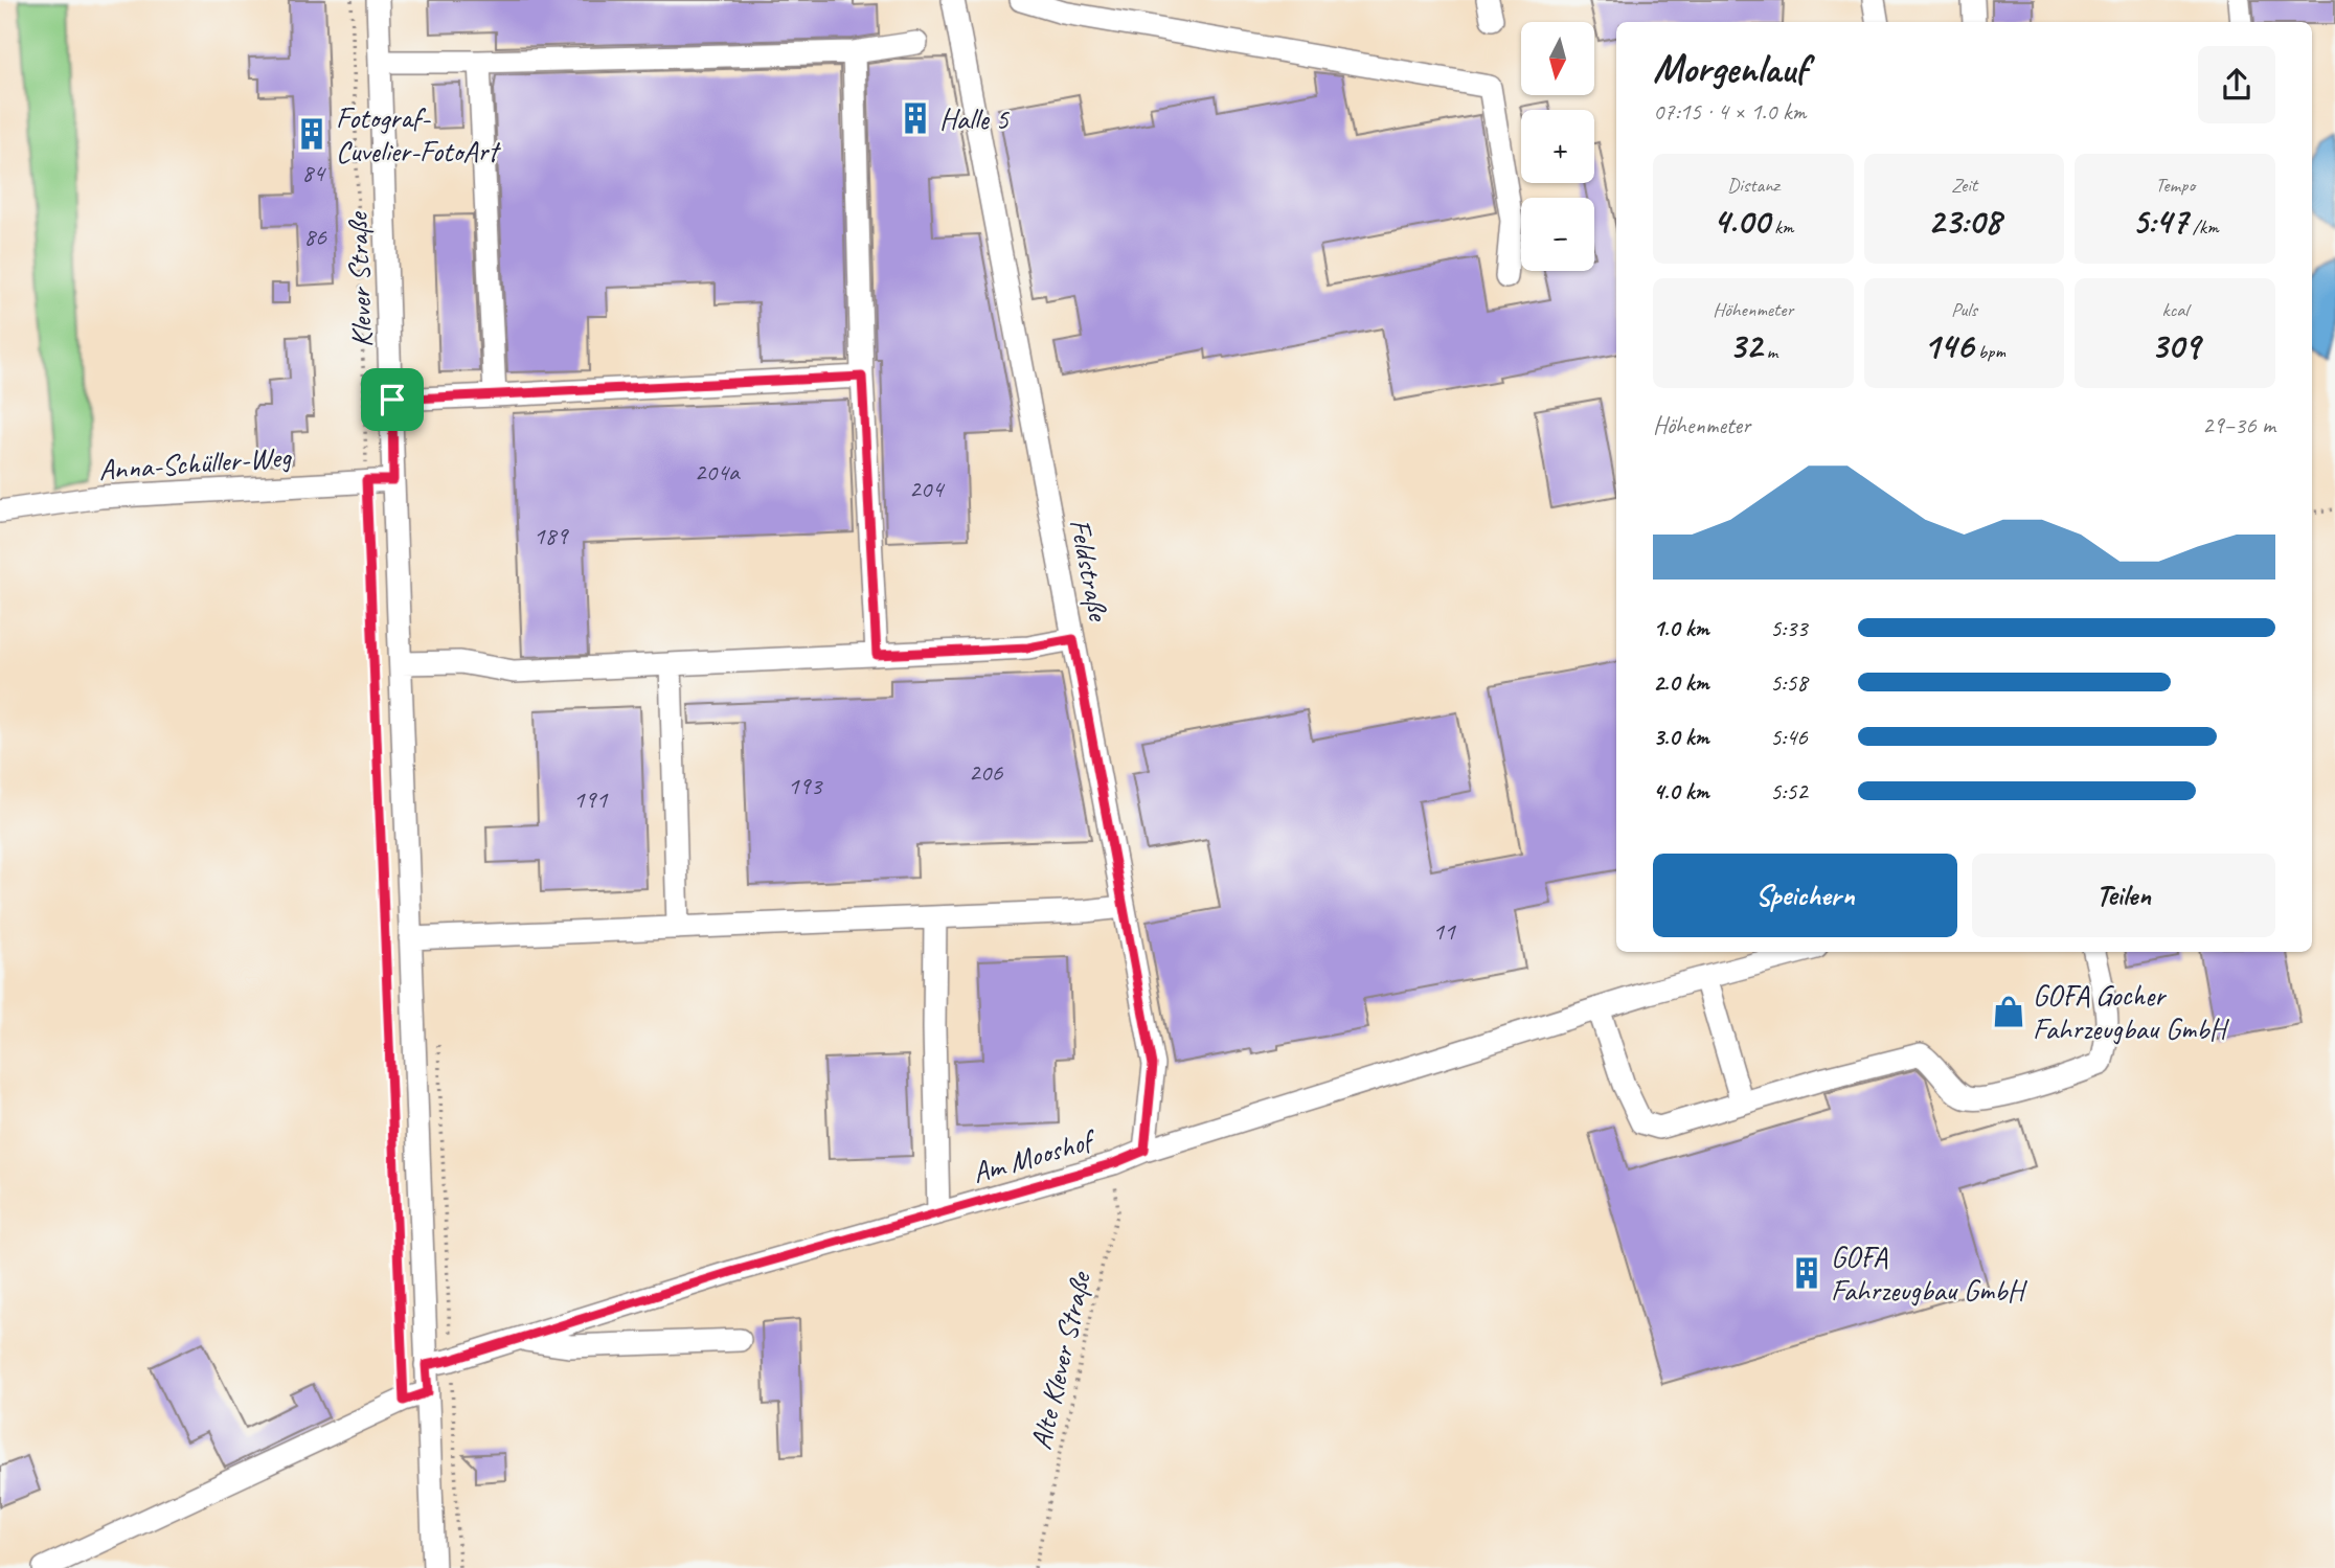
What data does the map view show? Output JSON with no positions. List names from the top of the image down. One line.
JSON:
{"streets":{"street":["Klever Straße","Anna-Schüller-Weg","Feldstraße","Am Mooshof"],"path":["Alte Klever Straße"]},"crossings":[["Klever Straße","Anna-Schüller-Weg"],["Klever Straße","Am Mooshof"],["Feldstraße","Am Mooshof"],["Am Mooshof","Alte Klever Straße"]],"places":{"building":["Halle 5","Fotograf- Cuvelier-FotoArt","GOFA Fahrzeugbau GmbH"],"shop":["GOFA Gocher Fahrzeugbau GmbH"]},"house_numbers":["84","86","204a","204","189","206","193","191","11"],"north":"bottom","page":{"map_buttons":["+","−"],"heading":["Morgenlauf","07:15 · 4 × 1.0 km"],"stats":[["Distanz","4.00 km"],["Zeit","23:08"],["Tempo","5:47 /km"],["Höhenmeter","32 m"],["Puls","146 bpm"],["kcal","309"]],"chart":["Höhenmeter","29–36 m"],"list":[{"name":"1.0 km","note":"5:33"},{"name":"2.0 km","note":"5:58"},{"name":"3.0 km","note":"5:46"},{"name":"4.0 km","note":"5:52"}],"buttons":["Speichern","Teilen"]}}
